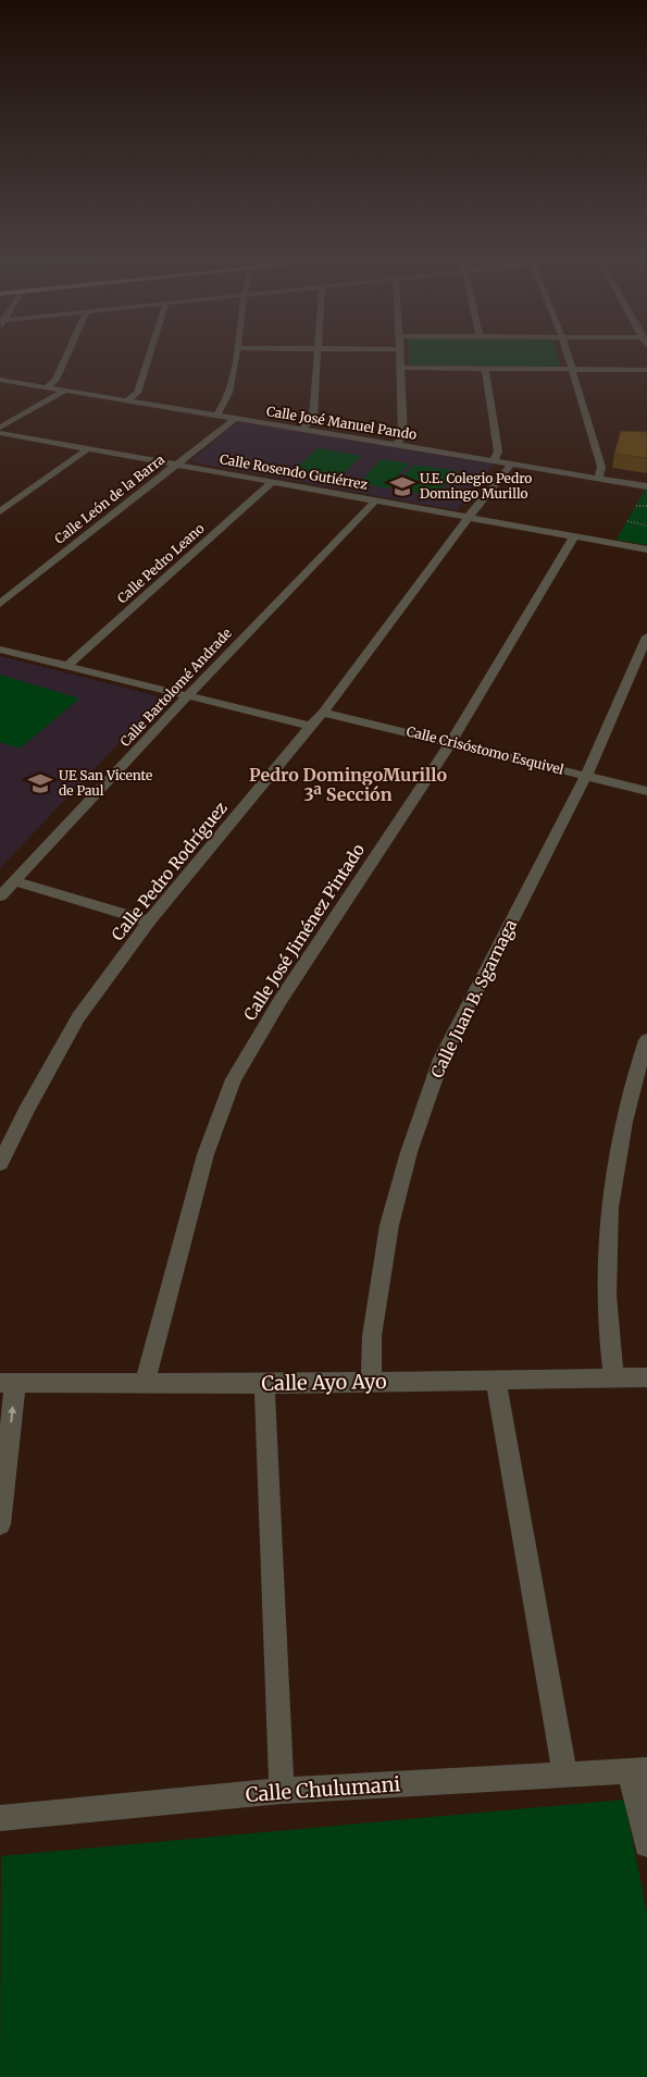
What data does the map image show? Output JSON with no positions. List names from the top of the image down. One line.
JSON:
{"streets":{"street":["Calle José Manuel Pando","Calle Rosendo Gutiérrez","Calle León de la Barra","Calle Pedro Leano","Calle Bartolomé Andrade","Calle Crisóstomo Esquivel","Calle Pedro Rodríguez","Calle José Jiménez Pintado","Calle Juan B. Sgarnaga","Calle Ayo Ayo","Calle Chulumani"]},"crossings":[["Calle José Manuel Pando","Calle León de la Barra"],["Calle José Manuel Pando","Calle Pedro Rodríguez"],["Calle Rosendo Gutiérrez","Calle León de la Barra"],["Calle Rosendo Gutiérrez","Calle Pedro Leano"],["Calle Rosendo Gutiérrez","Calle Bartolomé Andrade"],["Calle Rosendo Gutiérrez","Calle Pedro Rodríguez"],["Calle Rosendo Gutiérrez","Calle José Jiménez Pintado"],["Calle Crisóstomo Esquivel","Calle Pedro Rodríguez"],["Calle Crisóstomo Esquivel","Calle José Jiménez Pintado"],["Calle Crisóstomo Esquivel","Calle Juan B. Sgarnaga"],["Calle José Jiménez Pintado","Calle Ayo Ayo"],["Calle Juan B. Sgarnaga","Calle Ayo Ayo"]],"districts":["Pedro DomingoMurillo 3ª Sección"],"places":{"school or university":["U.E. Colegio Pedro Domingo Murillo","UE San Vicente de Paul"]}}
